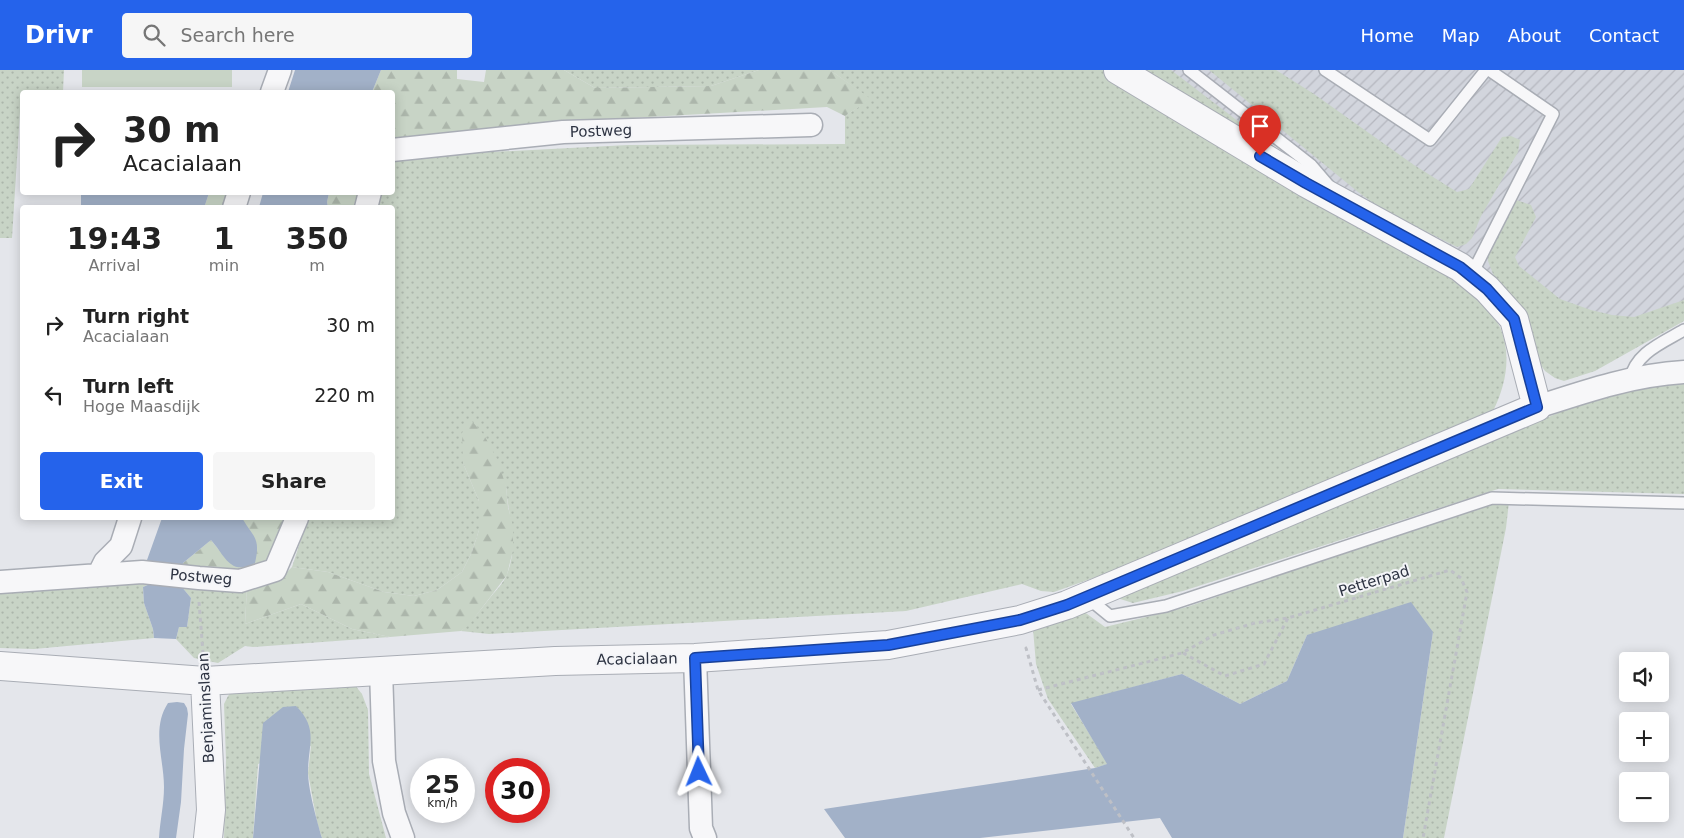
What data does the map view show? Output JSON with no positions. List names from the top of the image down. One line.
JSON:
{"streets":{"street":["Postweg","Acacialaan","Benjaminslaan"],"path":["Petterpad"]},"crossings":[["Postweg","Benjaminslaan"],["Acacialaan","Benjaminslaan"]],"page":{"header":"Drivr","search":"Search here","nav":["Home","Map","About","Contact"],"turn":["30 m","Acacialaan"],"eta":["19:43","Arrival","1","min","350","m"],"list":[{"name":"Turn right","note":"Acacialaan","value":"30 m"},{"name":"Turn left","note":"Hoge Maasdijk","value":"220 m"}],"buttons":["Exit","Share"],"map_buttons":["+","−"],"speed":"25 km/h","limit":"30"}}
